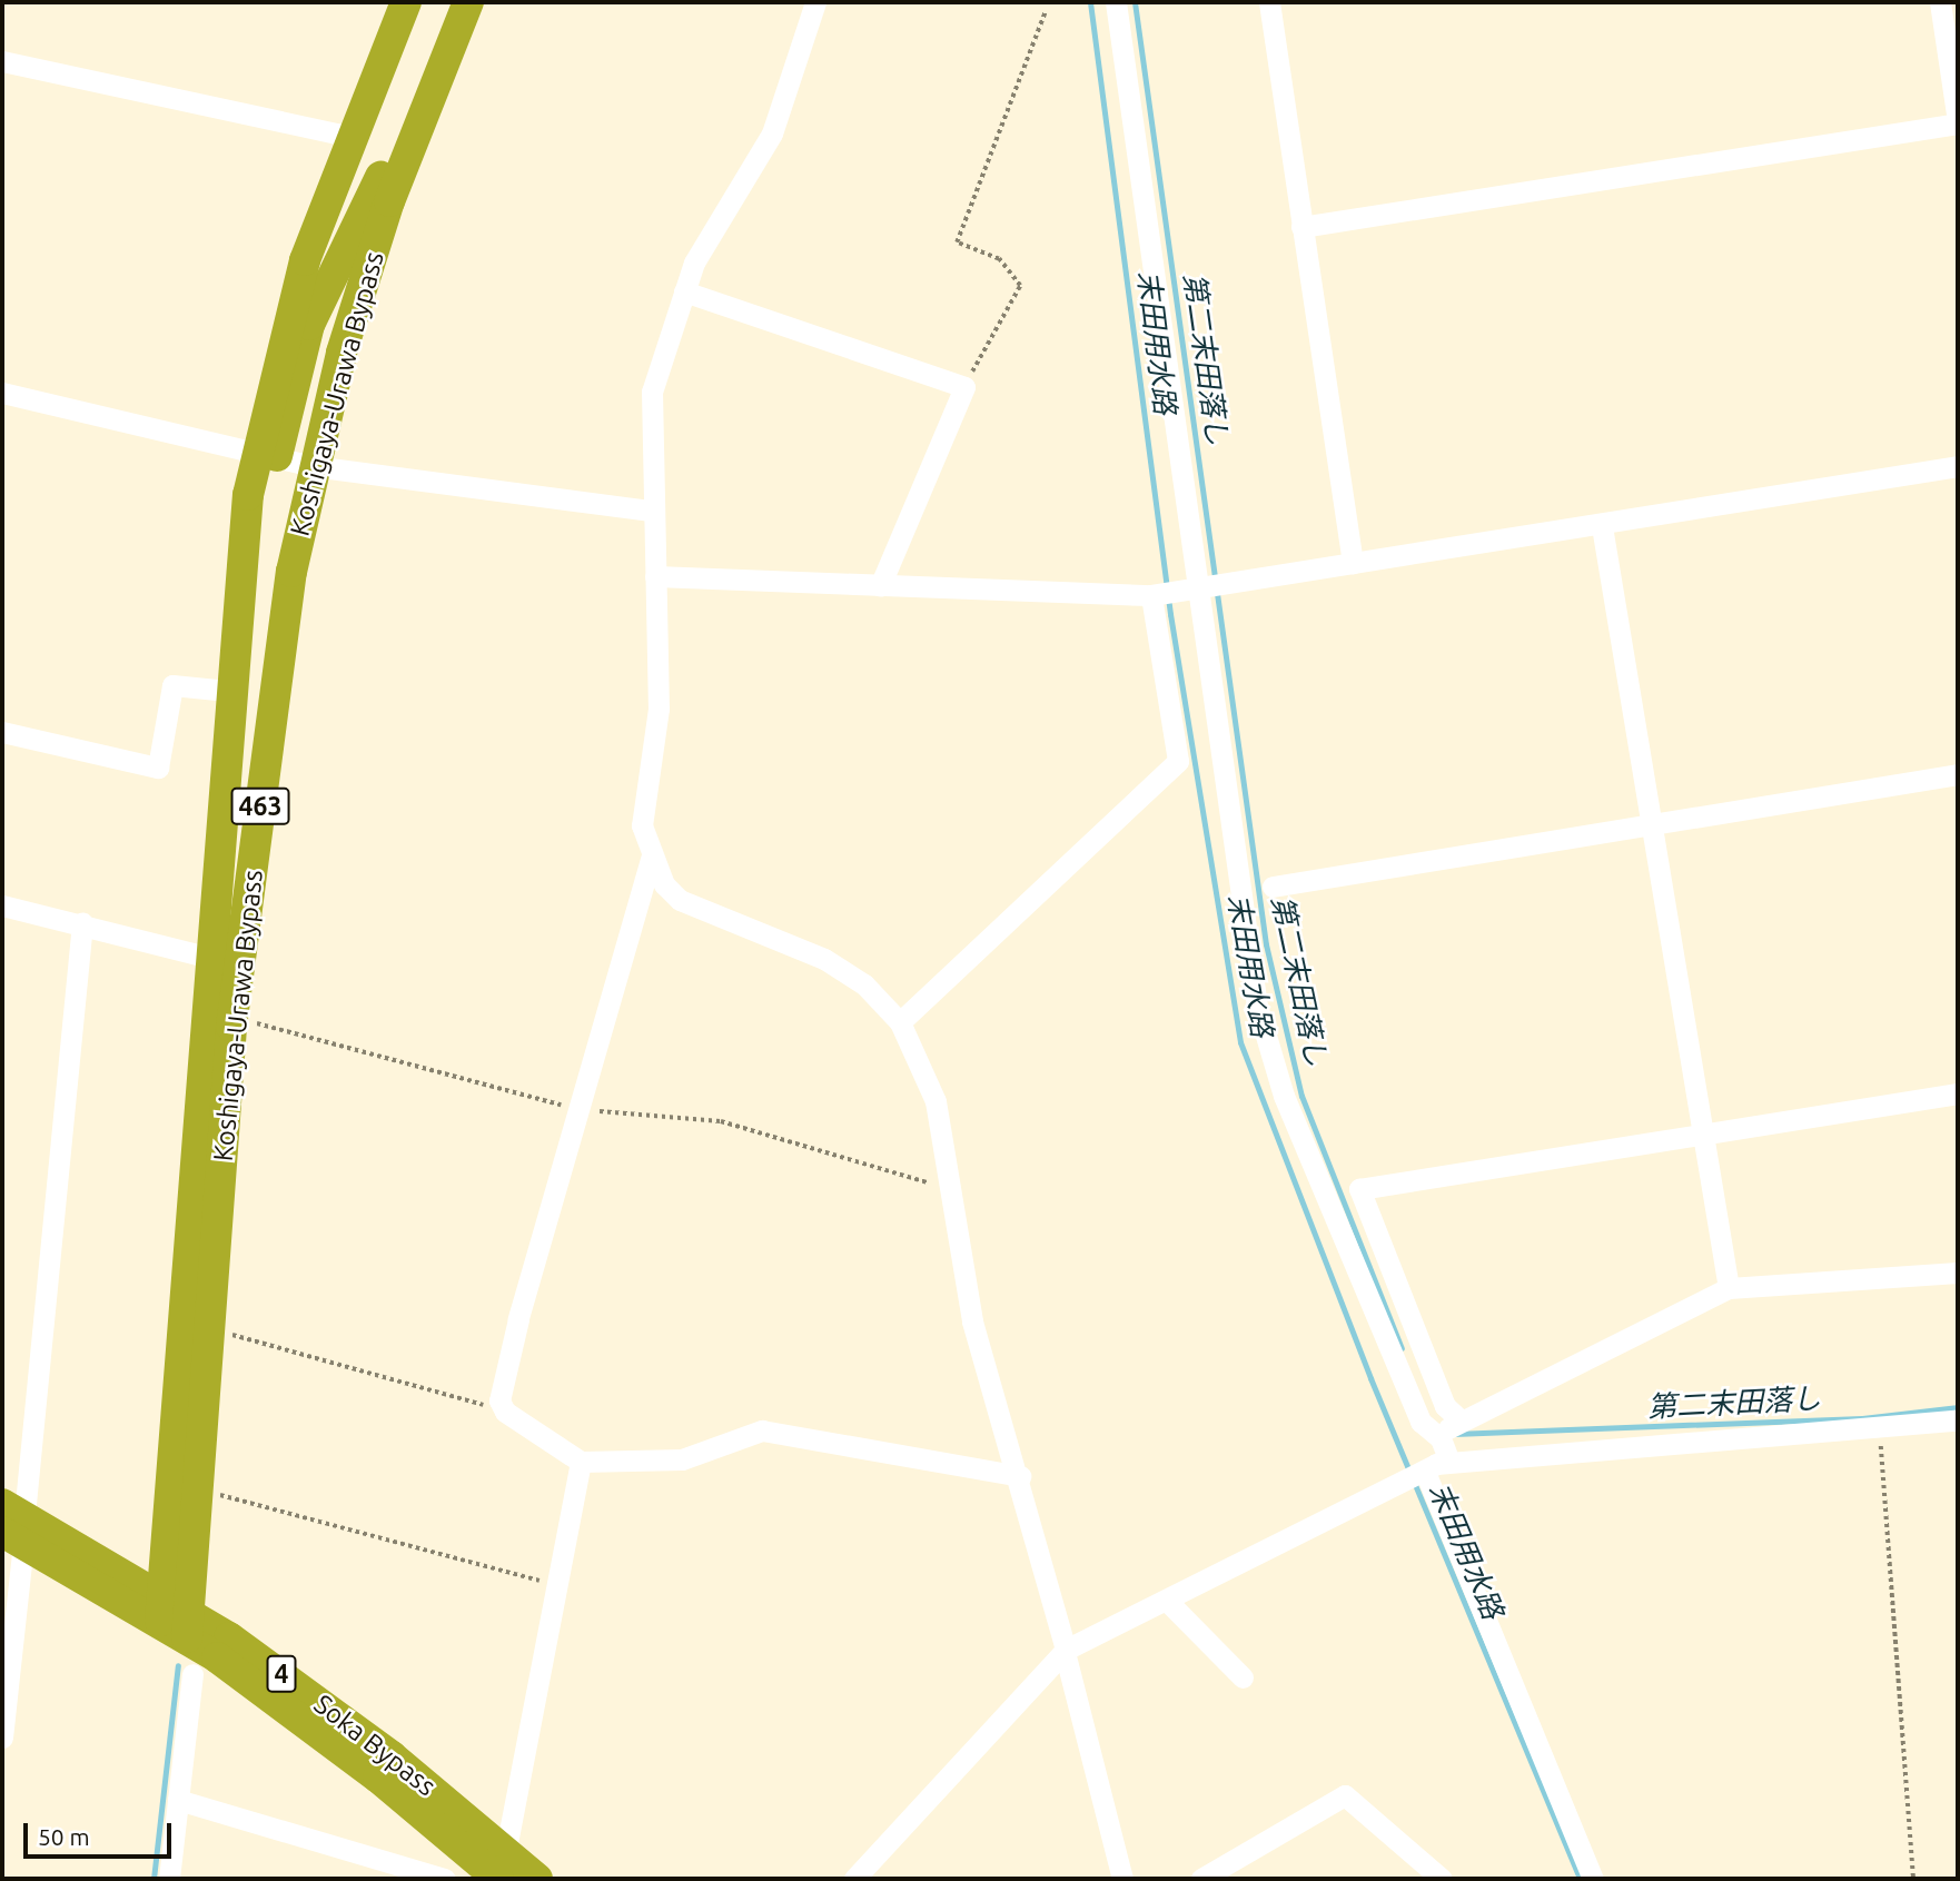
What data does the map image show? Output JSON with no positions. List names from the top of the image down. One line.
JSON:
{"streets":{"highway":["Koshigaya-Urawa Bypass","463","4","Soka Bypass"]},"crossings":[["Koshigaya-Urawa Bypass","Soka Bypass"]],"water":["末田用水路","第二末田落し"],"scale_bar":"50 m"}
